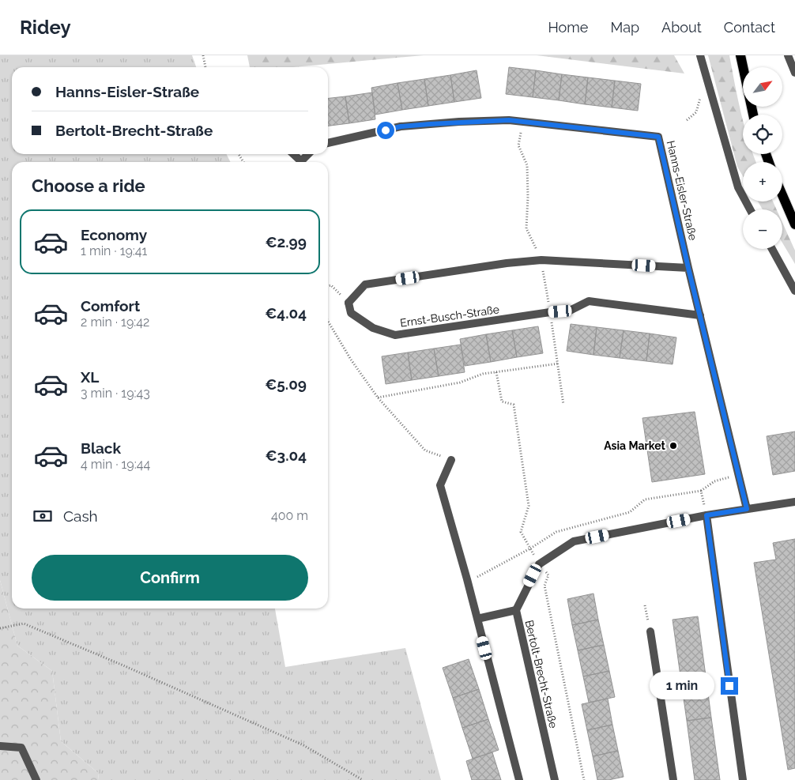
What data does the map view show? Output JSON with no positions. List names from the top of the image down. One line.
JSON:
{"streets":{"street":["Hanns-Eisler-Straße","Ernst-Busch-Straße","Bertolt-Brecht-Straße"]},"crossings":[["Hanns-Eisler-Straße","Ernst-Busch-Straße"]],"places":["Asia Market"],"north":"top right","page":{"header":"Ridey","nav":["Home","Map","About","Contact"],"map_buttons":["+","−"],"banner":["Hanns-Eisler-Straße","Bertolt-Brecht-Straße"],"heading":"Choose a ride","list":[{"name":"Economy","note":"1 min · 19:41","value":"€2.99"},{"name":"Comfort","note":"2 min · 19:42","value":"€4.04"},{"name":"XL","note":"3 min · 19:43","value":"€5.09"},{"name":"Black","note":"4 min · 19:44","value":"€3.04"}],"pay":["Cash","400 m"],"buttons":"Confirm","bubble":"1 min"}}
